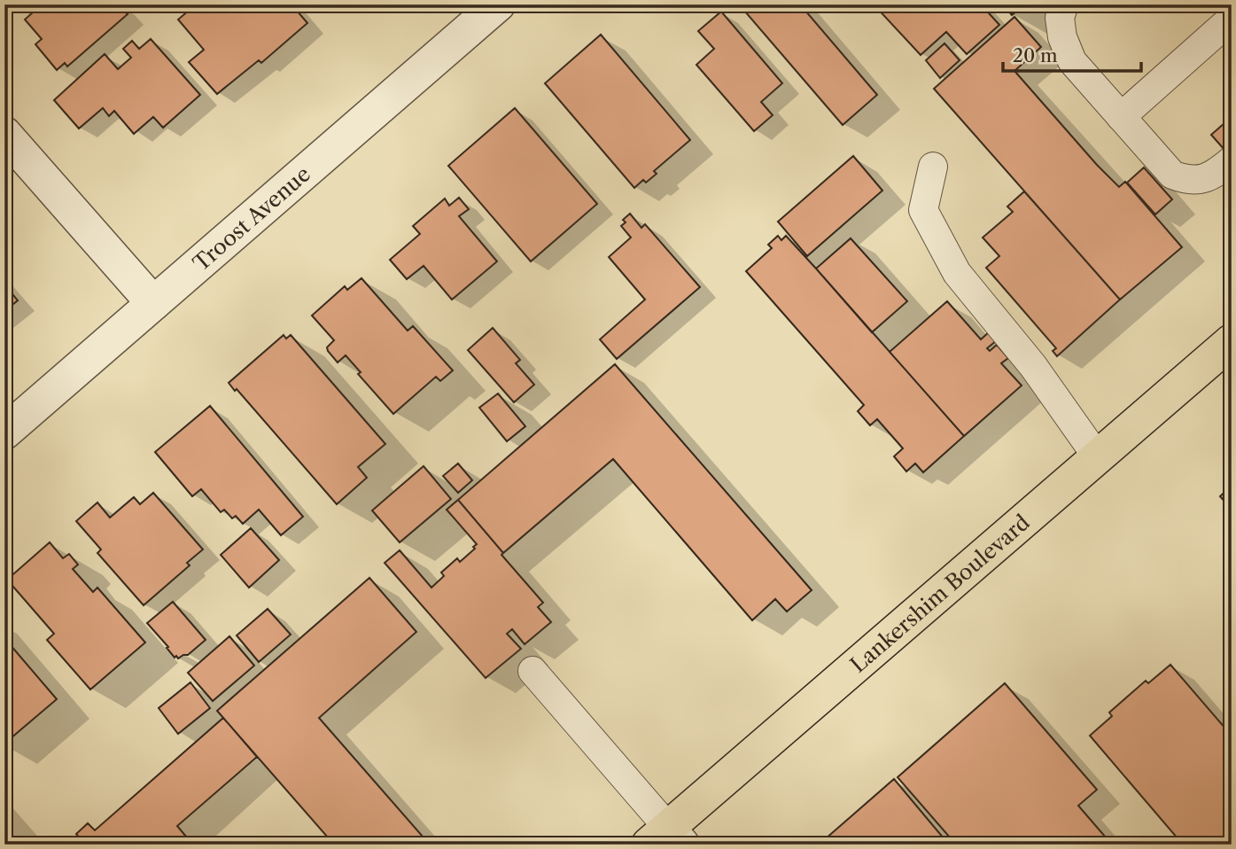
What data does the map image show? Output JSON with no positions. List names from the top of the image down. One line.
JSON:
{"streets":{"main road":["Lankershim Boulevard"],"street":["Troost Avenue"]},"scale_bar":"20 m"}
